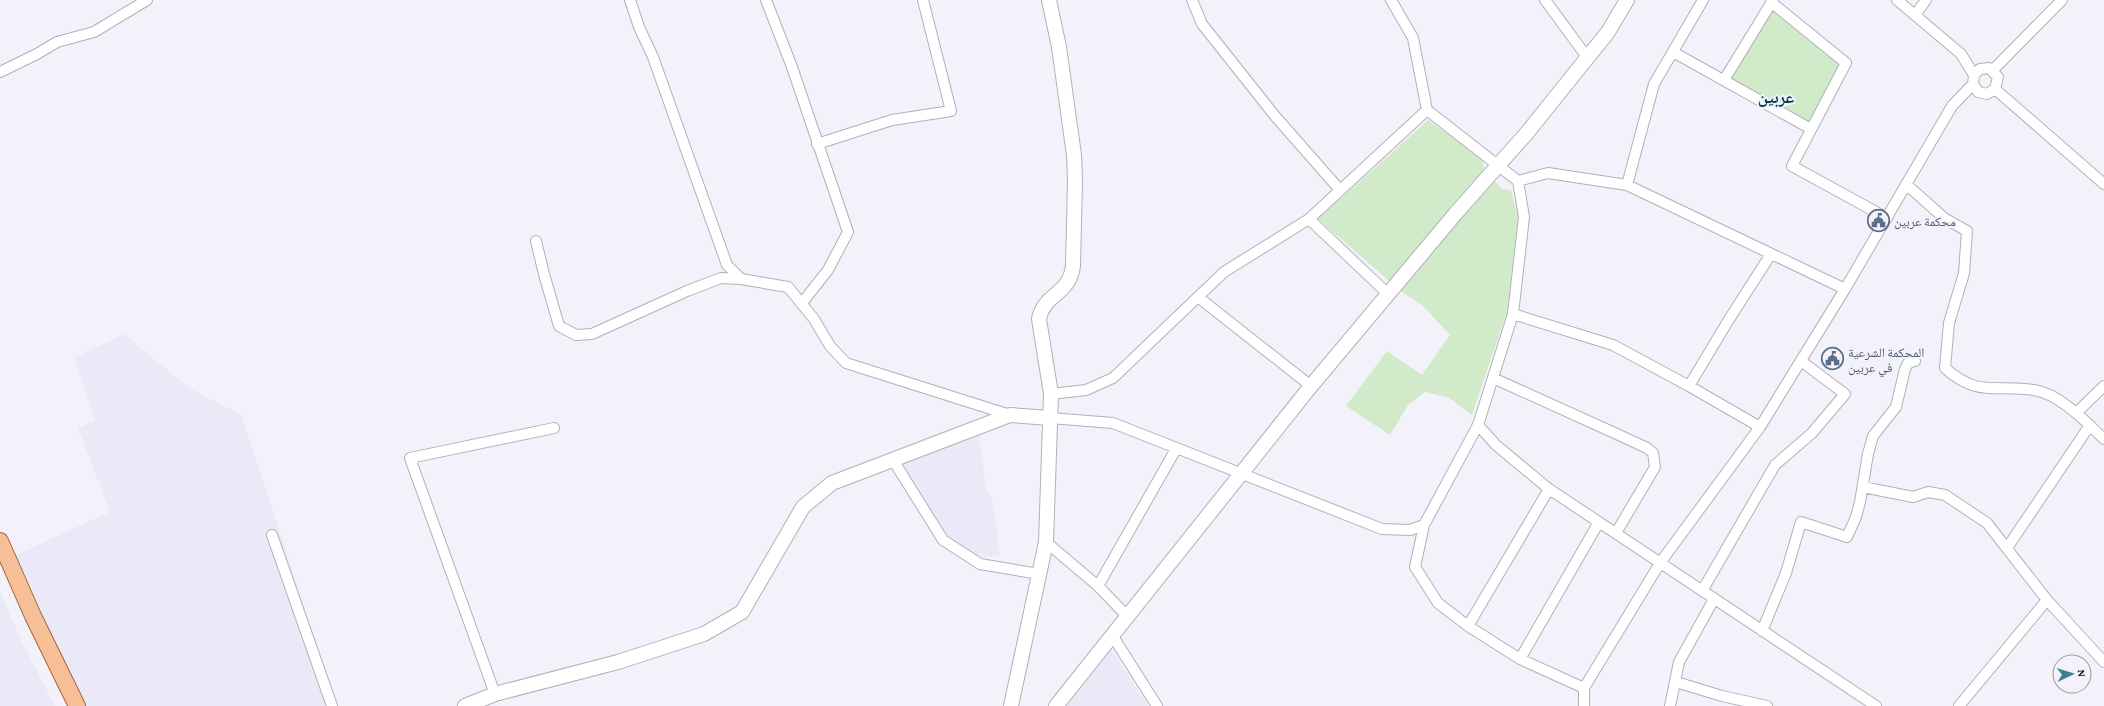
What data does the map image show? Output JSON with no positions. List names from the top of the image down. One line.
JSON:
{"districts":["عربين"],"places":{"public building":["محكمة عربين","المحكمة الشرعية في عربين"]},"north":"right"}
